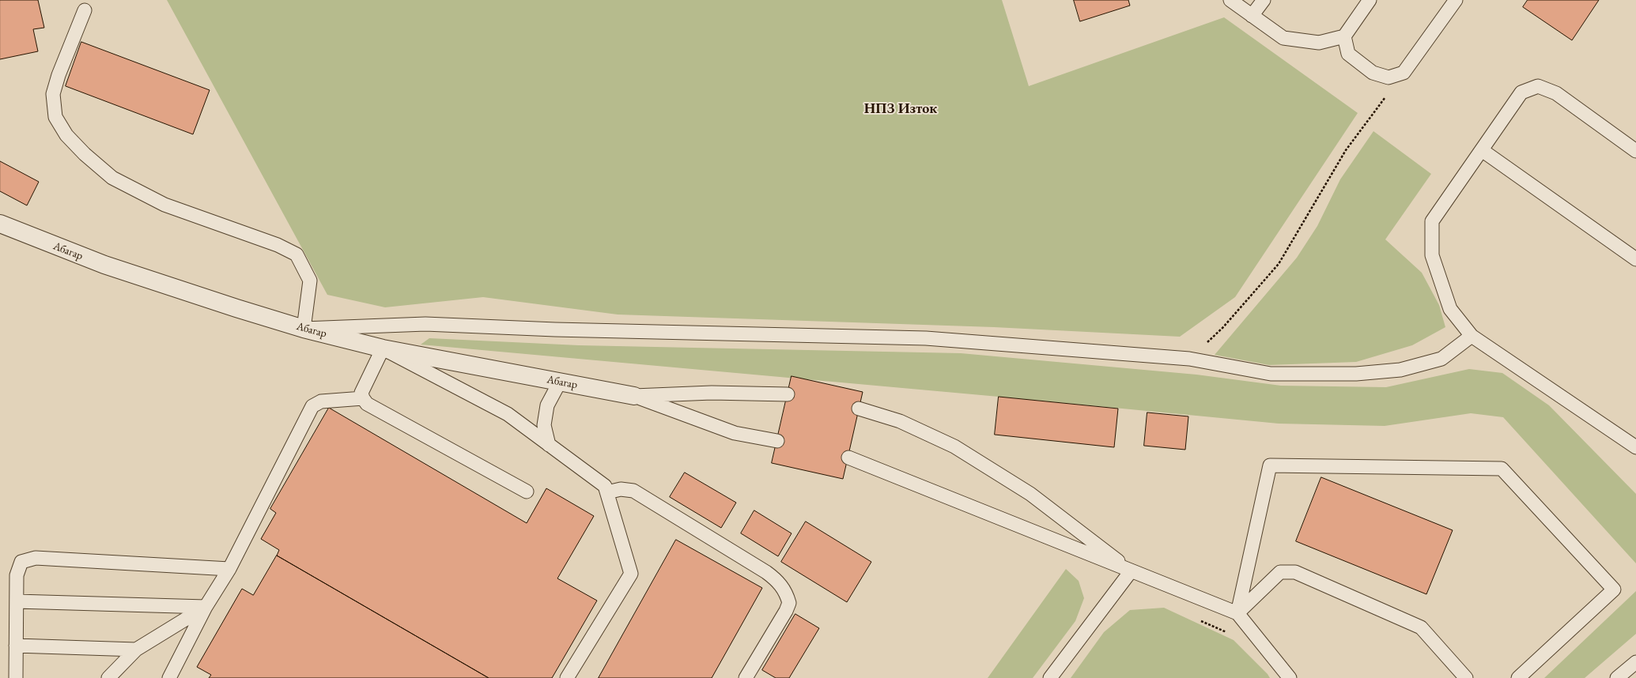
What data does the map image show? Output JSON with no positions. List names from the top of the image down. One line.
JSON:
{"streets":{"street":["Абагар"]},"districts":["НПЗ Изток"]}
